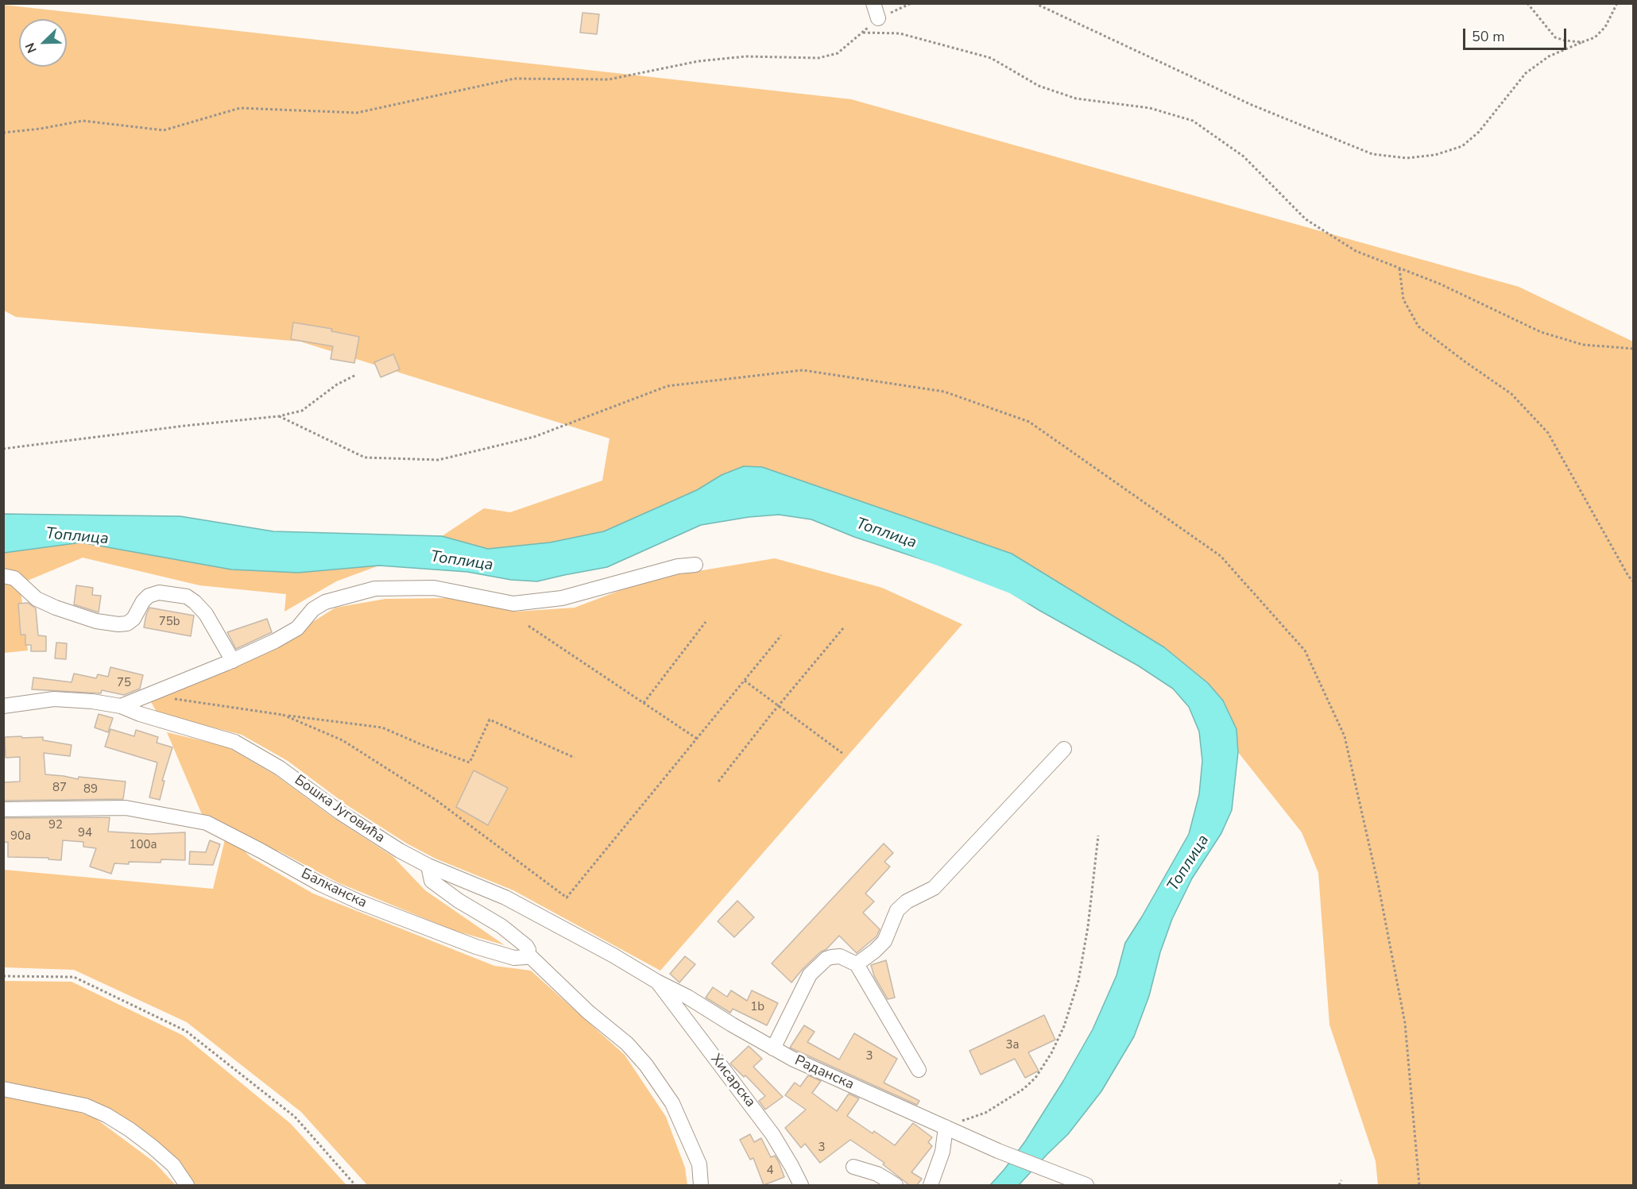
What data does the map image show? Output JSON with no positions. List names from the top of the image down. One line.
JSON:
{"streets":{"street":["Бошка Југовића","Балканска","Раданска","Хисарска"]},"crossings":[["Бошка Југовића","Раданска"],["Бошка Југовића","Хисарска"],["Раданска","Хисарска"]],"water":["Топлица"],"house_numbers":["75b","75","87","89","92","94","90a","100a","1b","3a","3","3","4"],"scale_bar":"50 m","north":"bottom left"}
